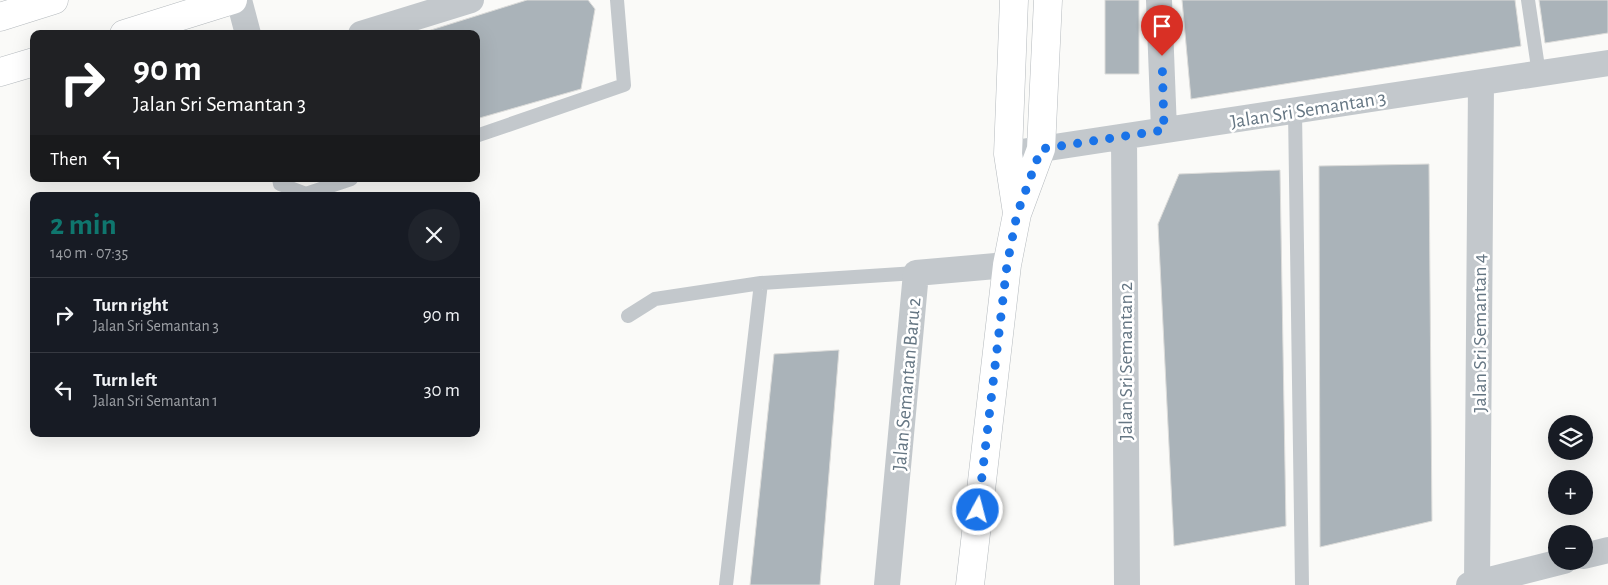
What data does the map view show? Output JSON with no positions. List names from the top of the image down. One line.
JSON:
{"streets":{"street":["Jalan Sri Semantan 3","Jalan Sri Semantan 4","Jalan Sri Semantan 2","Jalan Semantan Baru 2"]},"crossings":[["Jalan Sri Semantan 3","Jalan Sri Semantan 4"],["Jalan Sri Semantan 3","Jalan Sri Semantan 2"]],"page":{"turn":["90 m","Jalan Sri Semantan 3"],"then":"Then","heading":["2 min","140 m · 07:35"],"list":[{"name":"Turn right","note":"Jalan Sri Semantan 3","value":"90 m"},{"name":"Turn left","note":"Jalan Sri Semantan 1","value":"30 m"}],"map_buttons":["+","−"]}}
